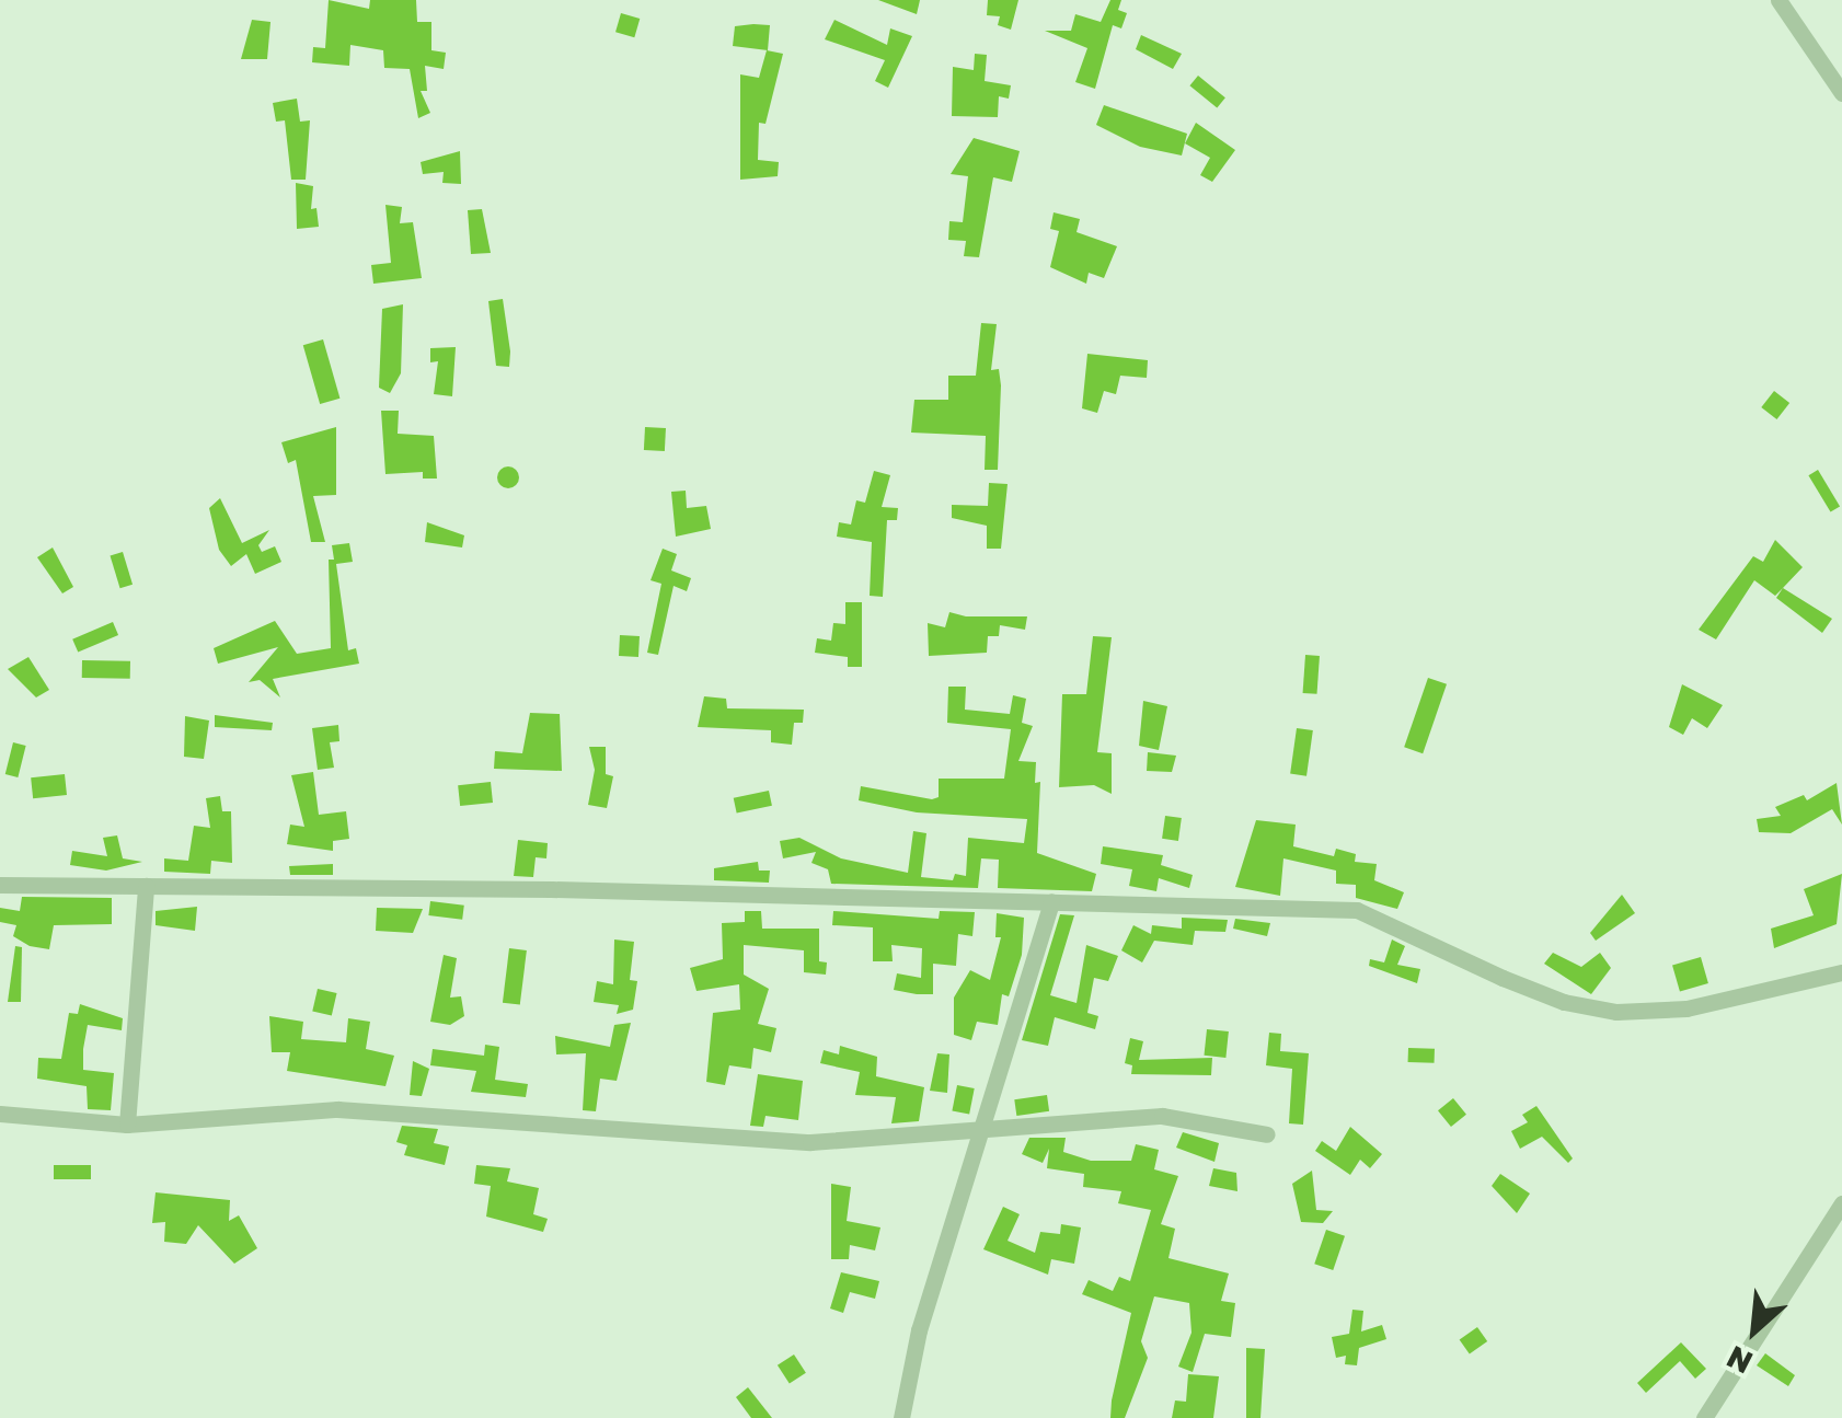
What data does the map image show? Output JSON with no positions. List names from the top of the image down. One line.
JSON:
{"north":"bottom left"}
